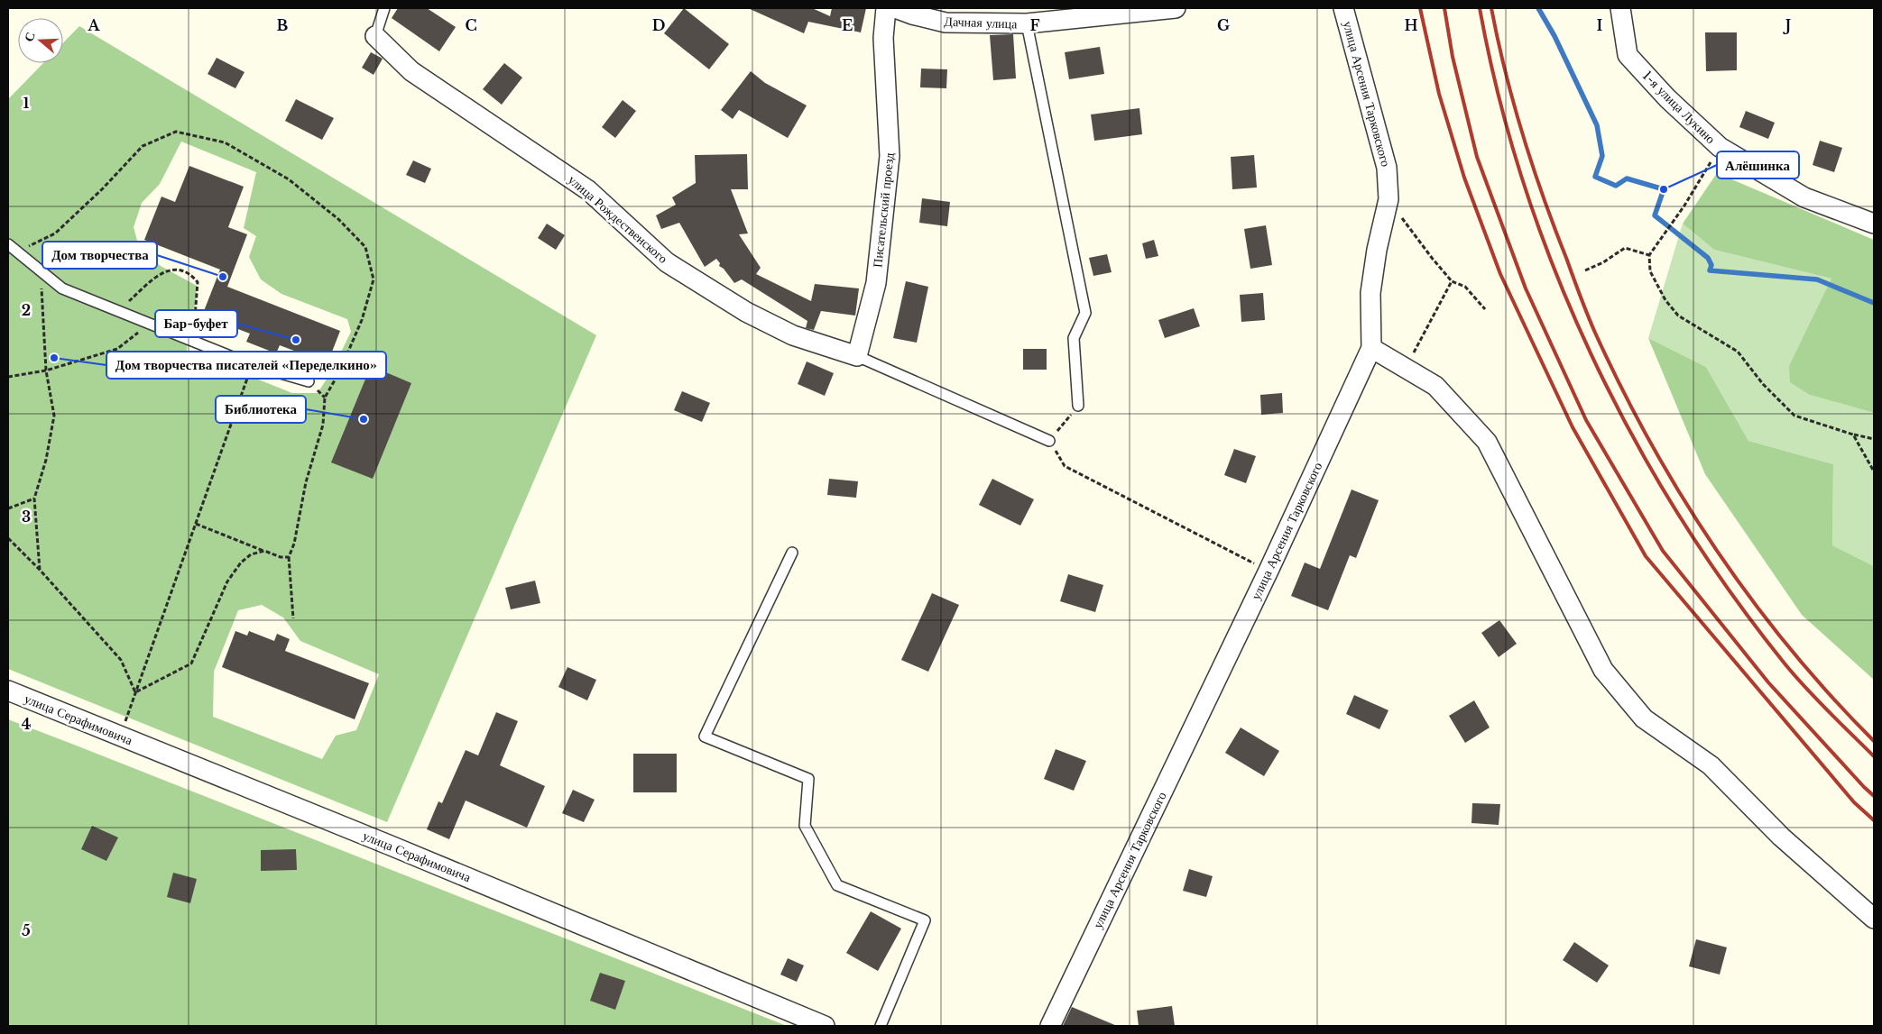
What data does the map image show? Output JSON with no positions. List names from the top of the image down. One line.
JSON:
{"streets":{"street":["Дачная улица","улица Арсения Тарковского","1-я улица Лукино","Писательский проезд","улица Рождественского","улица Серафимовича"]},"crossings":[["Писательский проезд","улица Рождественского"]],"places":["Алёшинка","Дом творчества","Бар-буфет","Дом творчества писателей «Переделкино»","Библиотека"],"north":"left","grid":{"columns":["A","B","C","D","E","F","G","H","I","J"],"rows":["1","2","3","4","5"]}}
